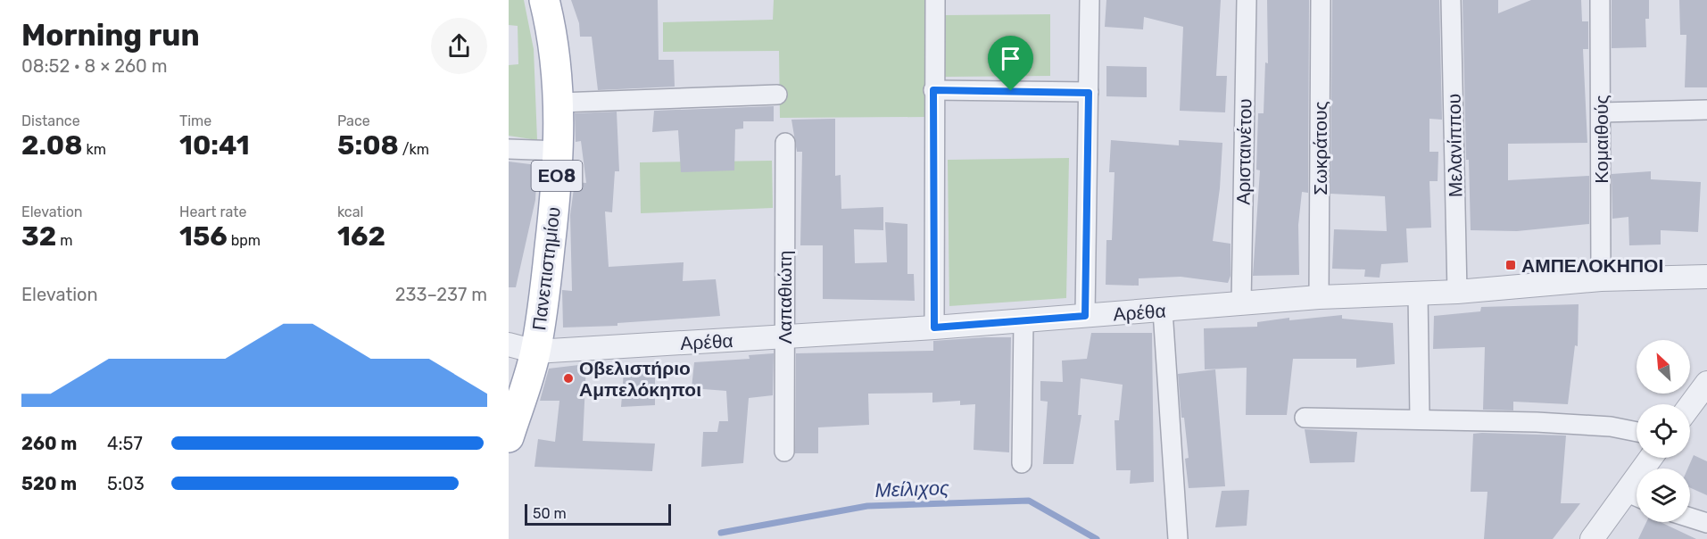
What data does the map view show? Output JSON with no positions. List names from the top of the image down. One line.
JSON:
{"streets":{"main road":["ΕΟ8","Πανεπιστημίου"],"street":["Κομαιθούς","Μελανίππου","Σωκράτους","Αρισταινέτου","Λαπαθιώτη","Αρέθα"]},"crossings":[["Κομαιθούς","Αρέθα"],["Μελανίππου","Αρέθα"],["Σωκράτους","Αρέθα"],["Αρισταινέτου","Αρέθα"],["Πανεπιστημίου","Αρέθα"],["Λαπαθιώτη","Αρέθα"]],"water":["Μείλιχος"],"places":{"transit":["ΑΜΠΕΛΟΚΗΠΟΙ"],"other":["Οβελιστήριο Αμπελόκηποι"]},"scale_bar":"50 m","north":"top left","page":{"heading":["Morning run","08:52 · 8 × 260 m"],"stats":[["Distance","2.08 km"],["Time","10:41"],["Pace","5:08 /km"],["Elevation","32 m"],["Heart rate","156 bpm"],["kcal","162"]],"chart":["Elevation","233–237 m"],"list":[{"name":"260 m","note":"4:57"},{"name":"520 m","note":"5:03"}],"scale":"50 m"}}
